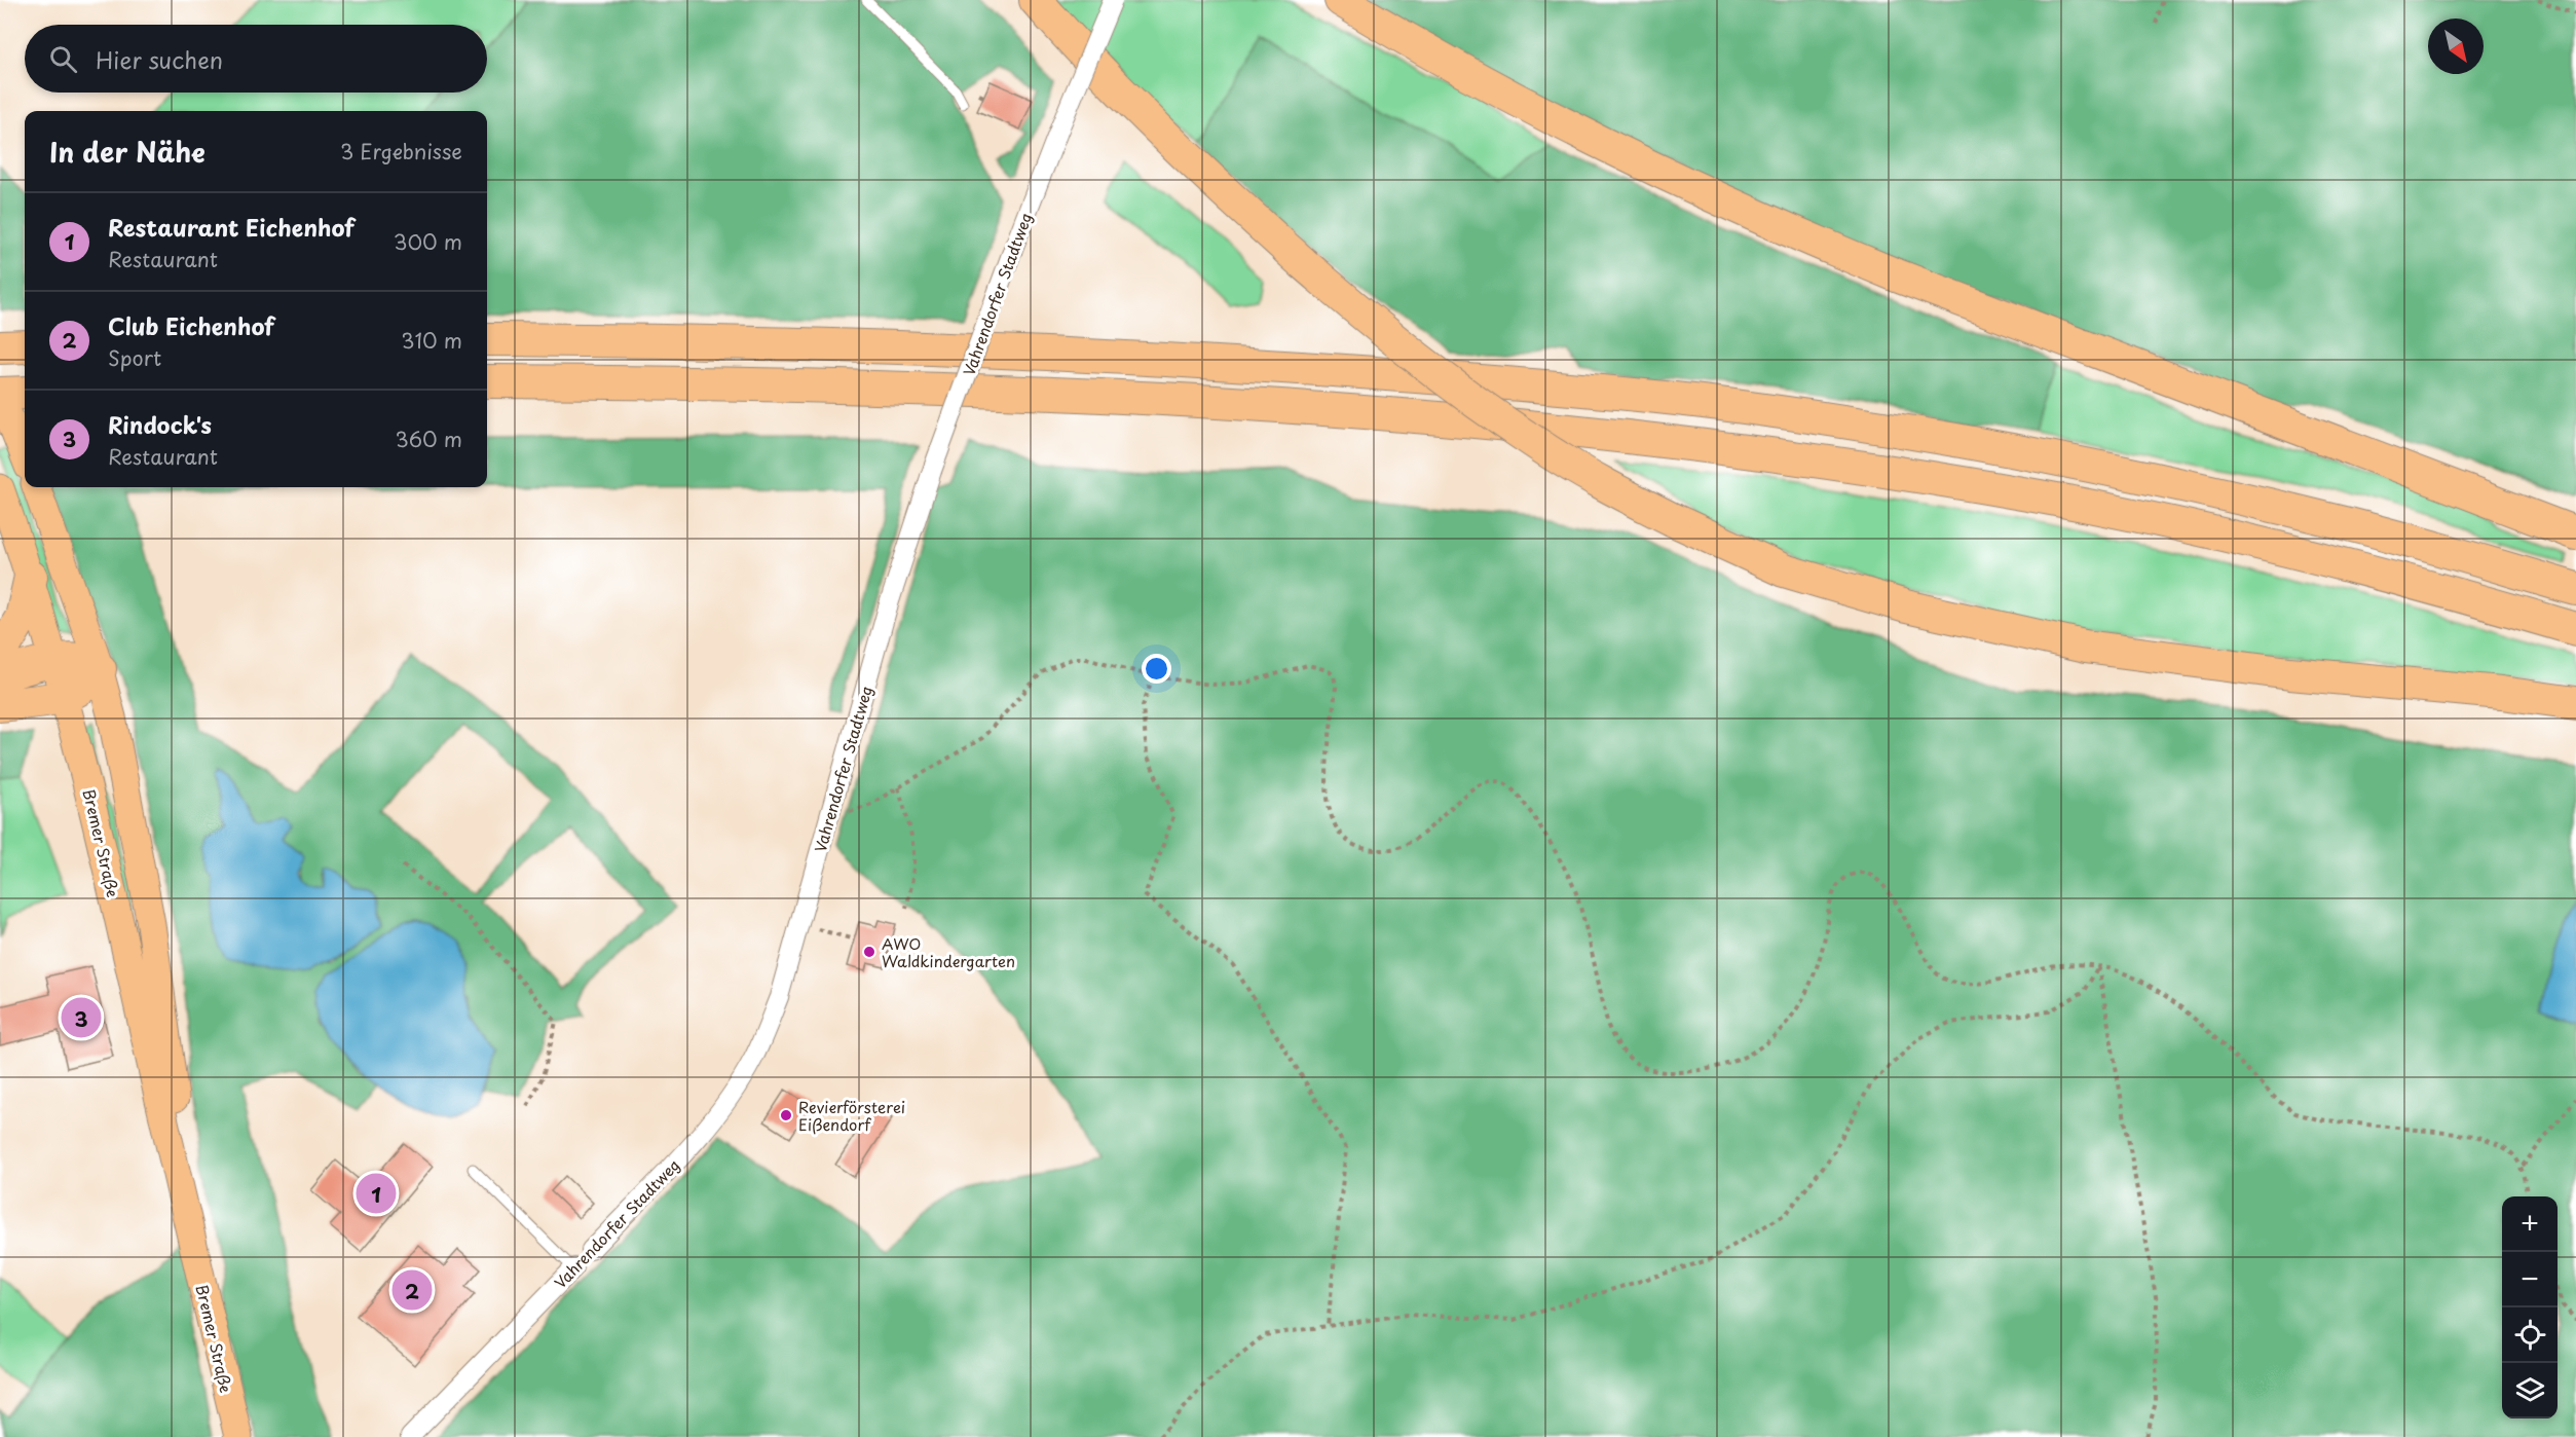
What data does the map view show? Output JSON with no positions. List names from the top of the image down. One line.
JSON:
{"streets":{"main road":["Bremer Straße"],"street":["Vahrendorfer Stadtweg"]},"places":["AWO Waldkindergarten","Revierförsterei Eißendorf"],"north":"bottom right","page":{"search":"Hier suchen","heading":["In der Nähe","3 Ergebnisse"],"list":[{"mark":"1","name":"Restaurant Eichenhof","note":"Restaurant","value":"300 m"},{"mark":"2","name":"Club Eichenhof","note":"Sport","value":"310 m"},{"mark":"3","name":"Rindock's","note":"Restaurant","value":"360 m"}],"pins":["3","1","2"],"map_buttons":["+","−"]}}
